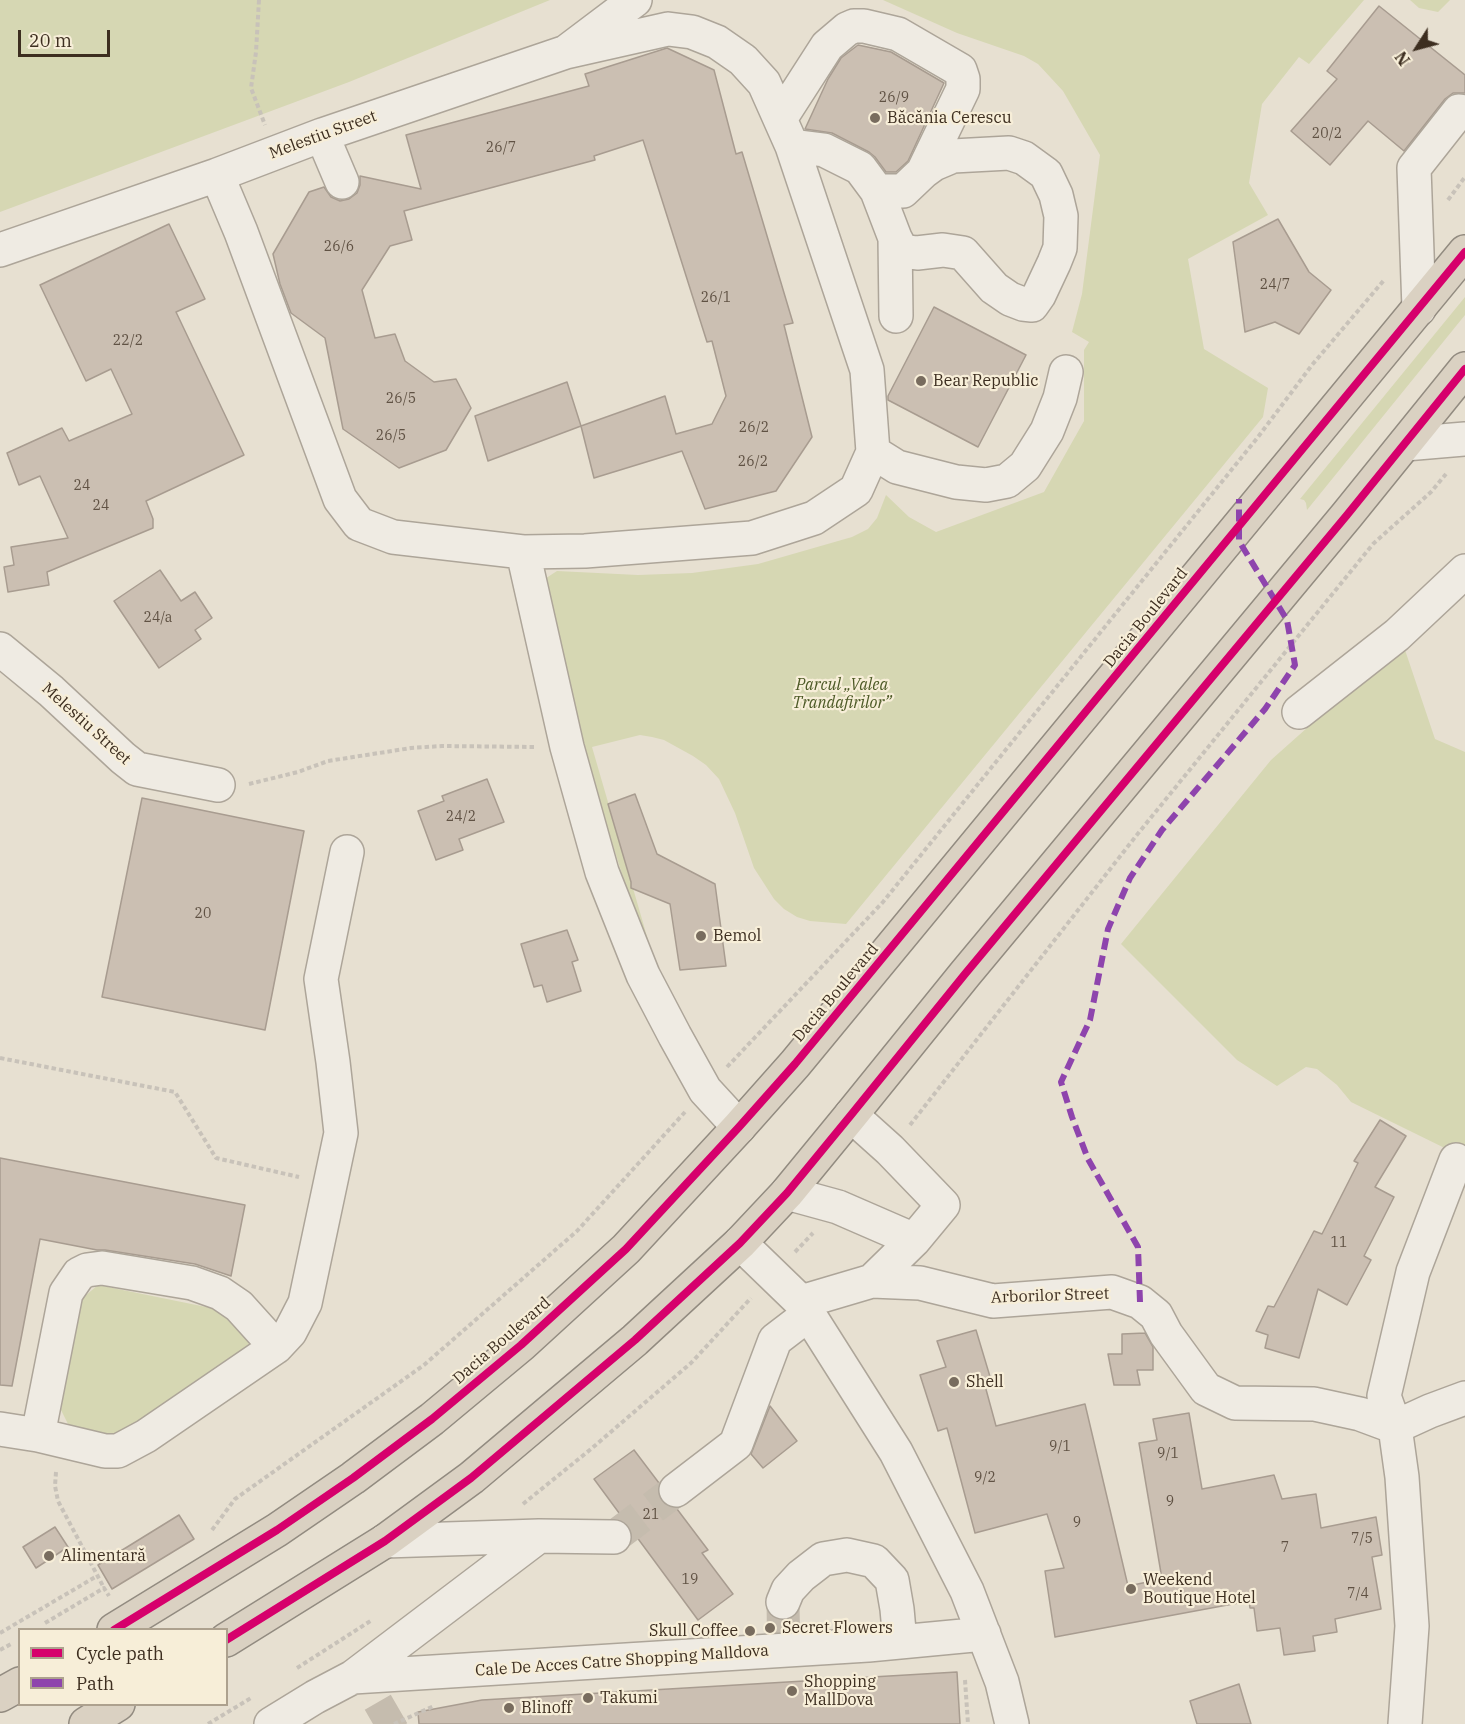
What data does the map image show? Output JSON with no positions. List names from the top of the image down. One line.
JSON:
{"streets":{"highway":["Dacia Boulevard"],"street":["Melestiu Street","Arborilor Street","Cale De Acces Catre Shopping Malldova"]},"parks":["Parcul „Valea Trandafirilor”"],"places":["Băcănia Cerescu","Bear Republic","Bemol","Shell","Alimentară","Weekend Boutique Hotel","Secret Flowers","Skull Coffee","Shopping MallDova","Takumi","Blinoff"],"house_numbers":["26/9","20/2","26/7","26/6","24/7","26/1","22/2","26/5","26/2","26/5","26/2","24","24","24/a","24/2","20","11","9/1","9/1","9/2","9","21","9","7/5","7","19","7/4"],"legend":["Cycle path","Path"],"scale_bar":"20 m","north":"bottom left"}
